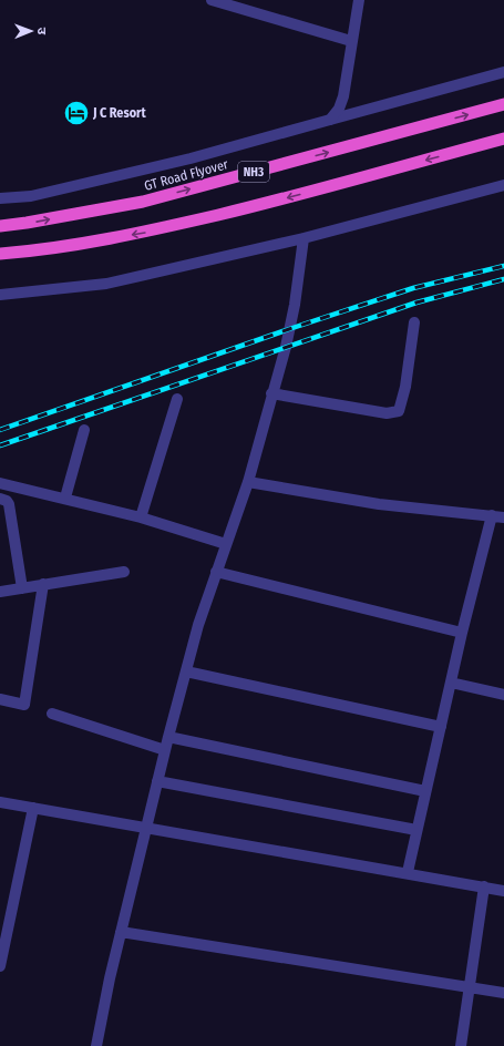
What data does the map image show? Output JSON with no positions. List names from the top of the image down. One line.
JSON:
{"streets":{"highway":["NH3","GT Road Flyover"]},"places":{"hotel":["J C Resort"]},"north":"right"}
